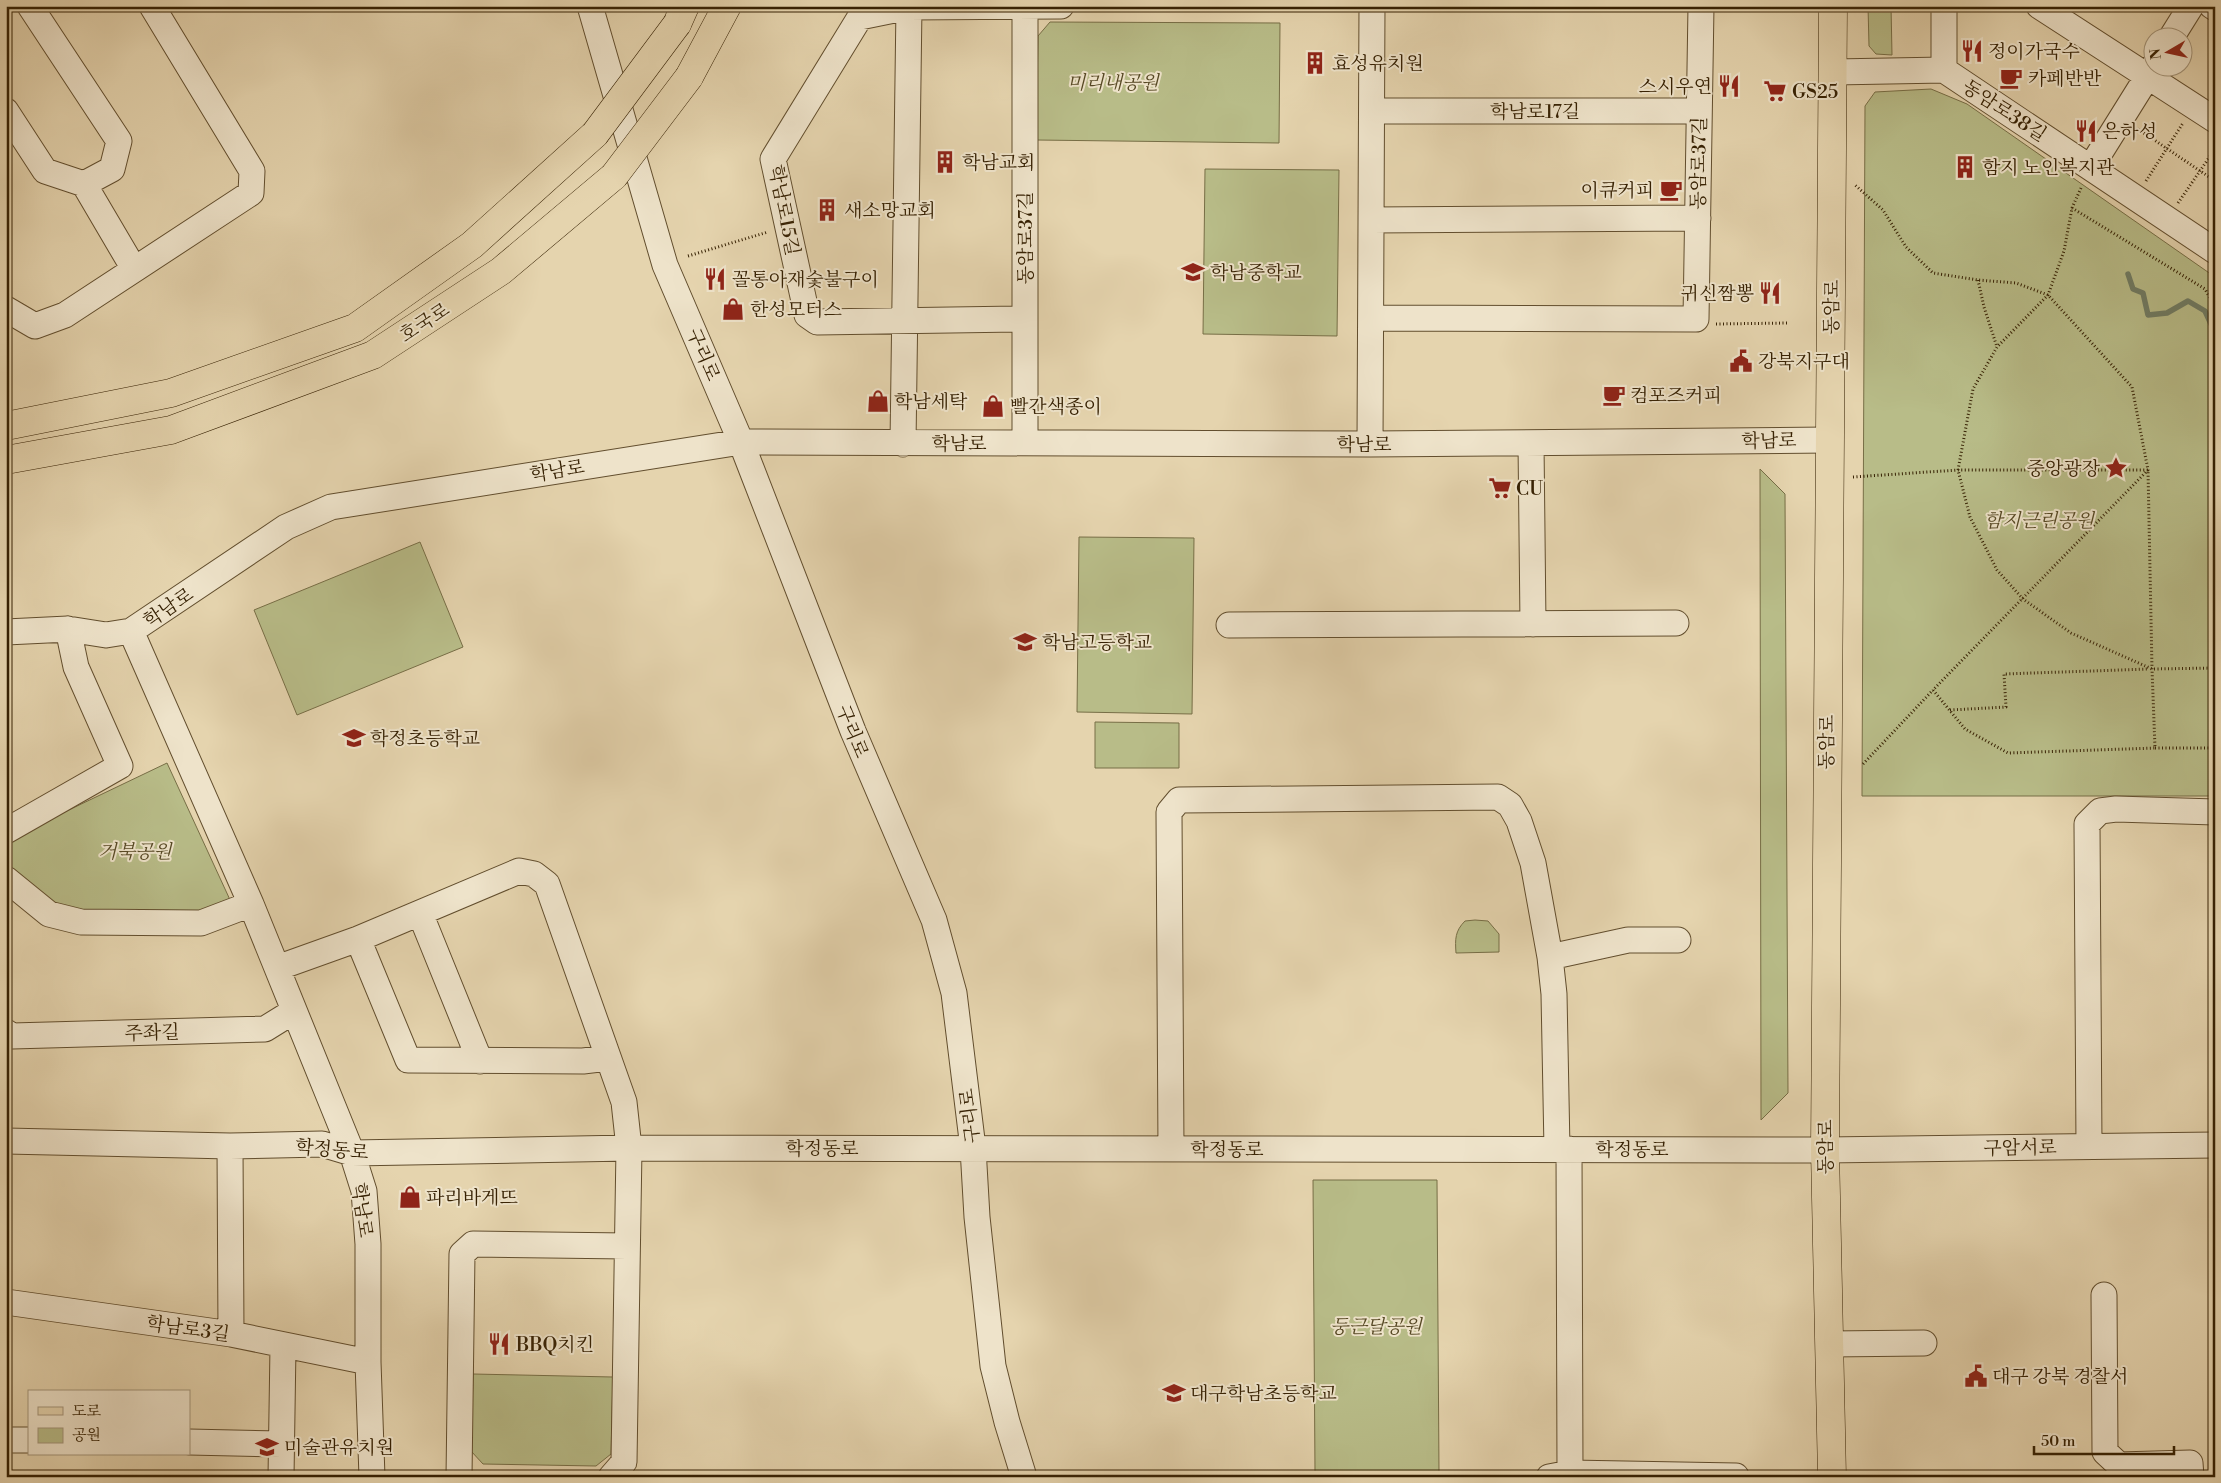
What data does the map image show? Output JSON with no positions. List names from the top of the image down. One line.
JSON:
{"streets":{"main road":["동암로","호국로"],"street":["동암로38길","학남로17길","동암로37길","학남로15길","구리로","학남로","주좌길","구암서로","학정동로","학남로3길"]},"crossings":[["동암로38길","동암로"],["학남로17길","동암로37길"],["동암로37길","학남로15길"],["동암로37길","학남로"],["동암로","학남로"],["동암로","구암서로"],["동암로","학정동로"],["구리로","학남로"],["구리로","학정동로"],["학남로","주좌길"],["학남로","학정동로"],["학남로","학남로3길"],["구암서로","학정동로"]],"parks":["미리내공원","함지근린공원","거북공원","둥근달공원"],"places":{"restaurant":["정이가국수","스시우연","은하성","꼴통아재숯불구이","귀신짬뽕","BBQ치킨"],"building":["효성유치원","학남교회","함지 노인복지관","새소망교회"],"cafe":["카페반반","이큐커피","컴포즈커피"],"supermarket":["GS25","CU"],"school or university":["학남중학교","학남고등학교","학정초등학교","대구학남초등학교","미술관유치원"],"shop":["한성모터스","학남세탁","빨간색종이","파리바게뜨"],"public building":["강북지구대","대구 강북 경찰서"],"place":["중앙광장"]},"legend":["도로","공원"],"scale_bar":"50 m","north":"left"}
